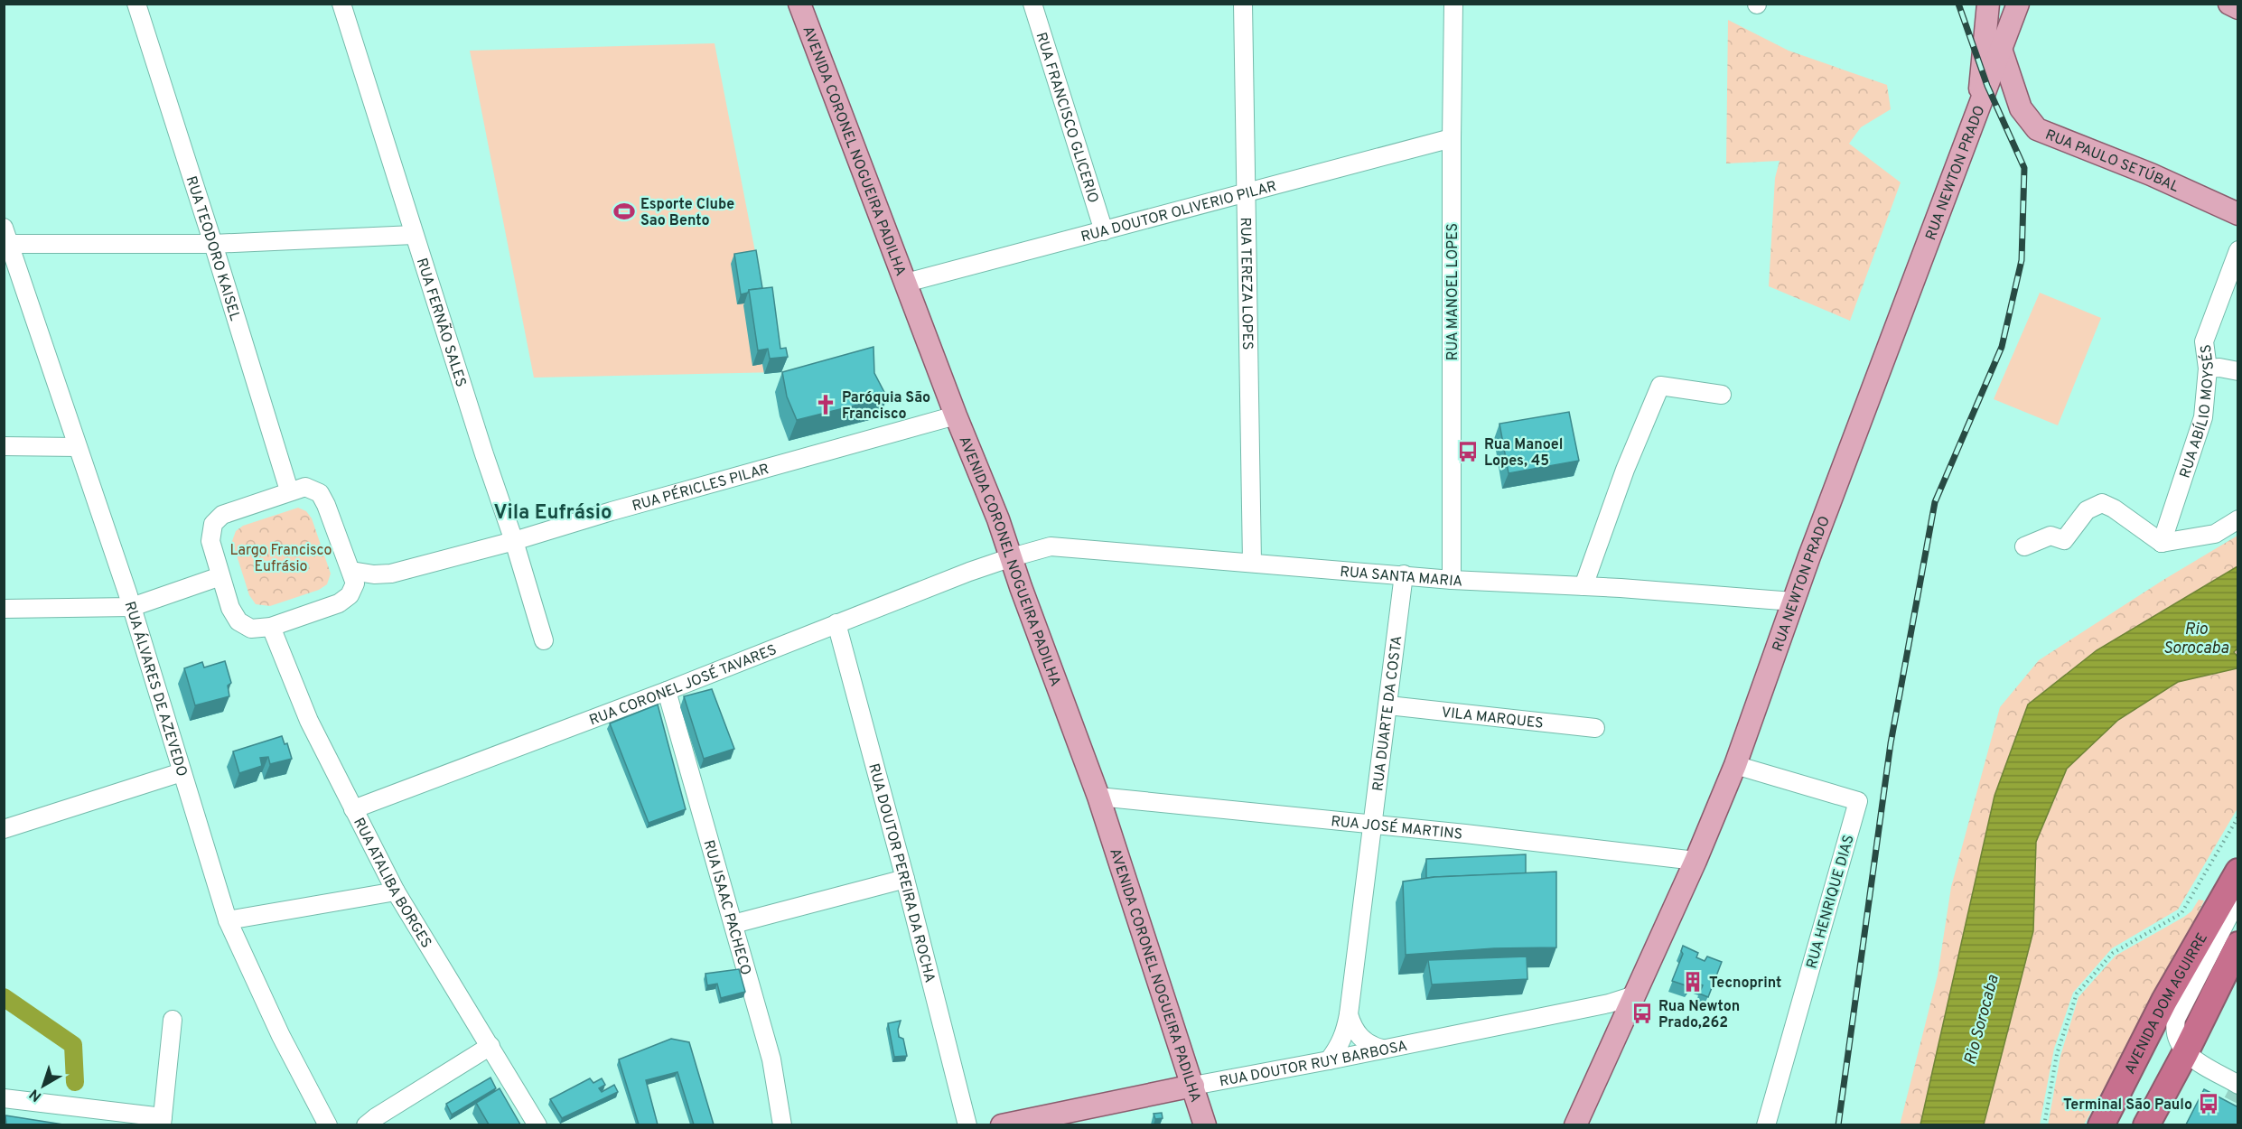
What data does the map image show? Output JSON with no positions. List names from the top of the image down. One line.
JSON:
{"streets":{"highway":["AVENIDA DOM AGUIRRE"],"main road":["AVENIDA CORONEL NOGUEIRA PADILHA","RUA PAULO SETÚBAL","RUA NEWTON PRADO","RUA DOUTOR RUY BARBOSA"],"street":["RUA FRANCISCO GLICERIO","RUA DOUTOR OLIVERIO PILAR","RUA TEODORO KAISEL","RUA TEREZA LOPES","RUA MANOEL LOPES","RUA FERNÃO SALES","RUA ABÍLIO MOYSÉS","RUA PÉRICLES PILAR","RUA SANTA MARIA","RUA CORONEL JOSÉ TAVARES","RUA ÁLVARES DE AZEVEDO","RUA DUARTE DA COSTA","VILA MARQUES","RUA JOSÉ MARTINS","RUA DOUTOR PEREIRA DA ROCHA","RUA ATALIBA BORGES","RUA HENRIQUE DIAS","RUA ISAAC PACHECO"]},"crossings":[["RUA FRANCISCO GLICERIO","RUA DOUTOR OLIVERIO PILAR"],["AVENIDA CORONEL NOGUEIRA PADILHA","RUA DOUTOR OLIVERIO PILAR"],["AVENIDA CORONEL NOGUEIRA PADILHA","RUA PÉRICLES PILAR"],["AVENIDA CORONEL NOGUEIRA PADILHA","RUA SANTA MARIA"],["AVENIDA CORONEL NOGUEIRA PADILHA","RUA CORONEL JOSÉ TAVARES"],["AVENIDA CORONEL NOGUEIRA PADILHA","RUA JOSÉ MARTINS"],["AVENIDA CORONEL NOGUEIRA PADILHA","RUA DOUTOR RUY BARBOSA"],["RUA PAULO SETÚBAL","RUA NEWTON PRADO"],["RUA NEWTON PRADO","RUA SANTA MARIA"],["RUA NEWTON PRADO","RUA JOSÉ MARTINS"],["RUA NEWTON PRADO","RUA HENRIQUE DIAS"],["RUA NEWTON PRADO","RUA DOUTOR RUY BARBOSA"],["RUA DOUTOR OLIVERIO PILAR","RUA TEREZA LOPES"],["RUA DOUTOR OLIVERIO PILAR","RUA MANOEL LOPES"],["RUA TEODORO KAISEL","RUA PÉRICLES PILAR"],["RUA TEODORO KAISEL","RUA ATALIBA BORGES"],["RUA TEREZA LOPES","RUA SANTA MARIA"],["RUA MANOEL LOPES","RUA SANTA MARIA"],["RUA FERNÃO SALES","RUA PÉRICLES PILAR"],["RUA PÉRICLES PILAR","RUA ATALIBA BORGES"],["RUA SANTA MARIA","RUA CORONEL JOSÉ TAVARES"],["RUA SANTA MARIA","RUA DUARTE DA COSTA"],["RUA CORONEL JOSÉ TAVARES","RUA DOUTOR PEREIRA DA ROCHA"],["RUA CORONEL JOSÉ TAVARES","RUA ATALIBA BORGES"],["RUA CORONEL JOSÉ TAVARES","RUA ISAAC PACHECO"],["RUA DUARTE DA COSTA","VILA MARQUES"],["RUA DUARTE DA COSTA","RUA JOSÉ MARTINS"],["RUA DUARTE DA COSTA","RUA DOUTOR RUY BARBOSA"]],"districts":["Vila Eufrásio"],"water":["Rio Sorocaba"],"parks":["Largo Francisco Eufrásio"],"places":{"sports":["Esporte Clube Sao Bento"],"church":["Paróquia São Francisco"],"bus stop":["Rua Manoel Lopes, 45","Rua Newton Prado,262","Terminal São Paulo"],"building":["Tecnoprint"]},"north":"bottom left"}
